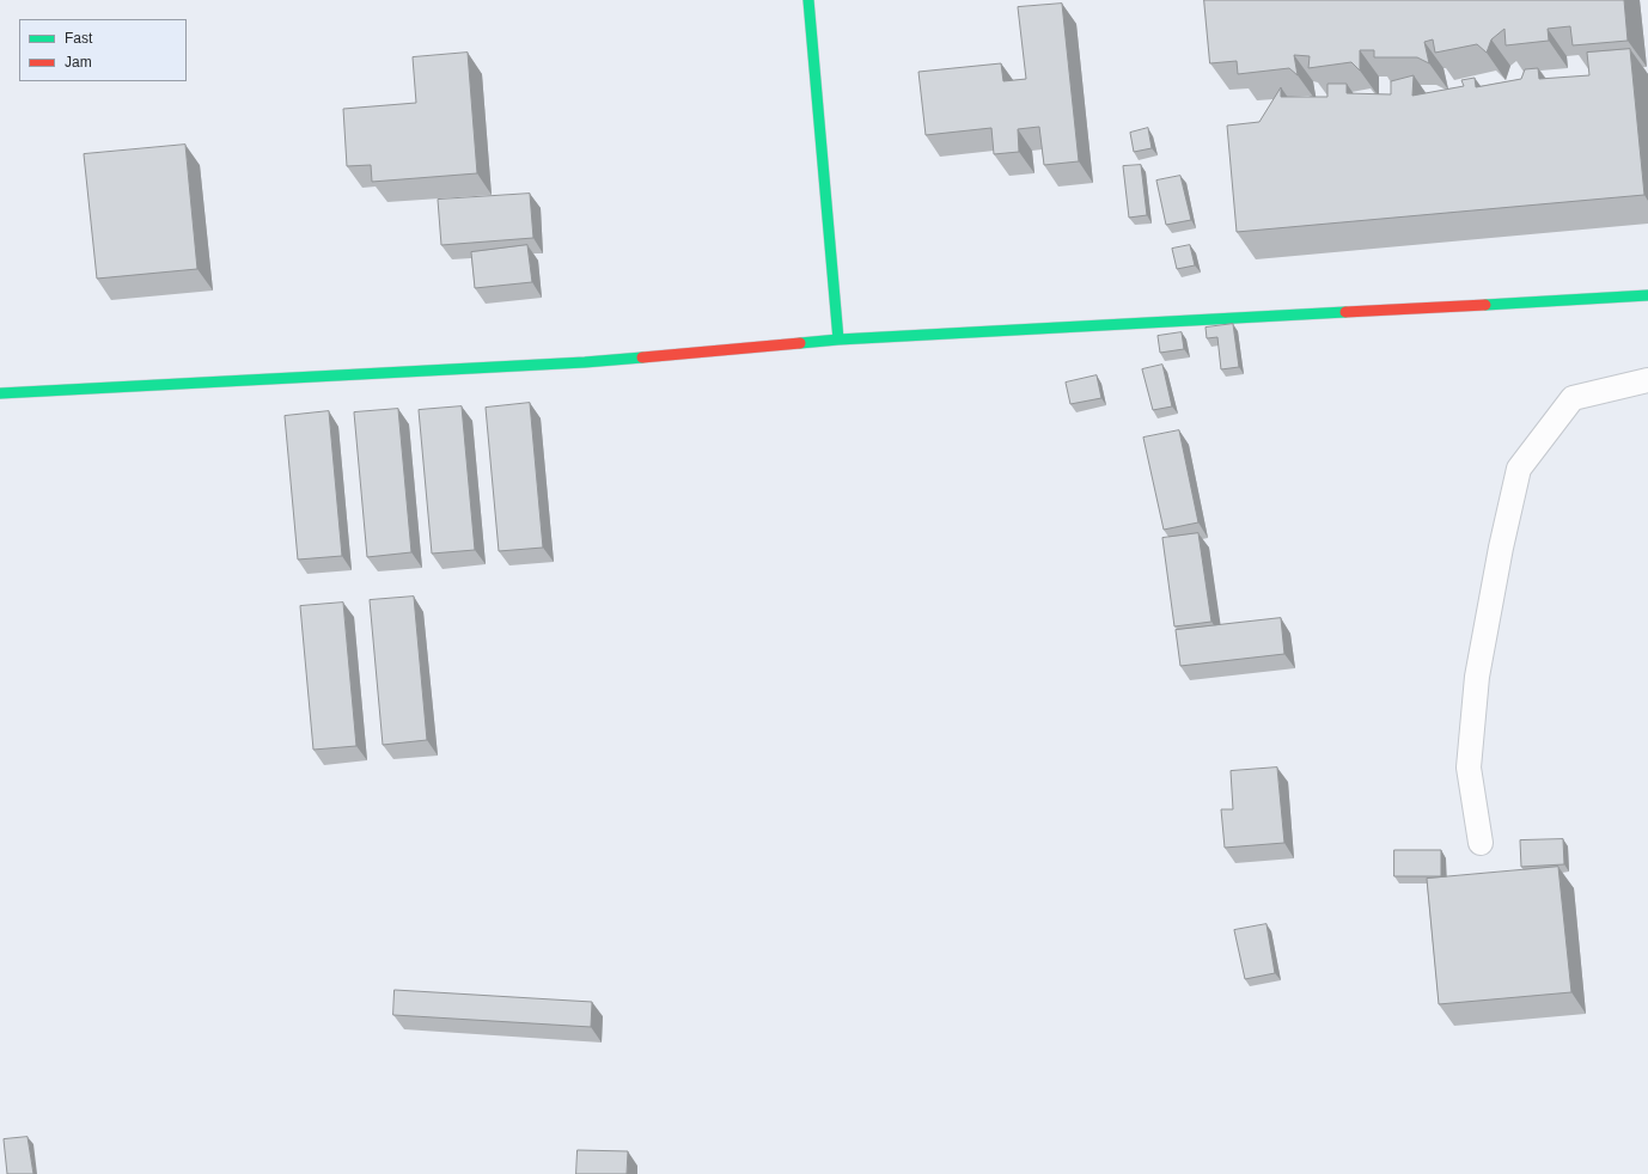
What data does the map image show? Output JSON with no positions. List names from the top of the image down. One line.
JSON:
{"legend":["Fast","Jam"]}
